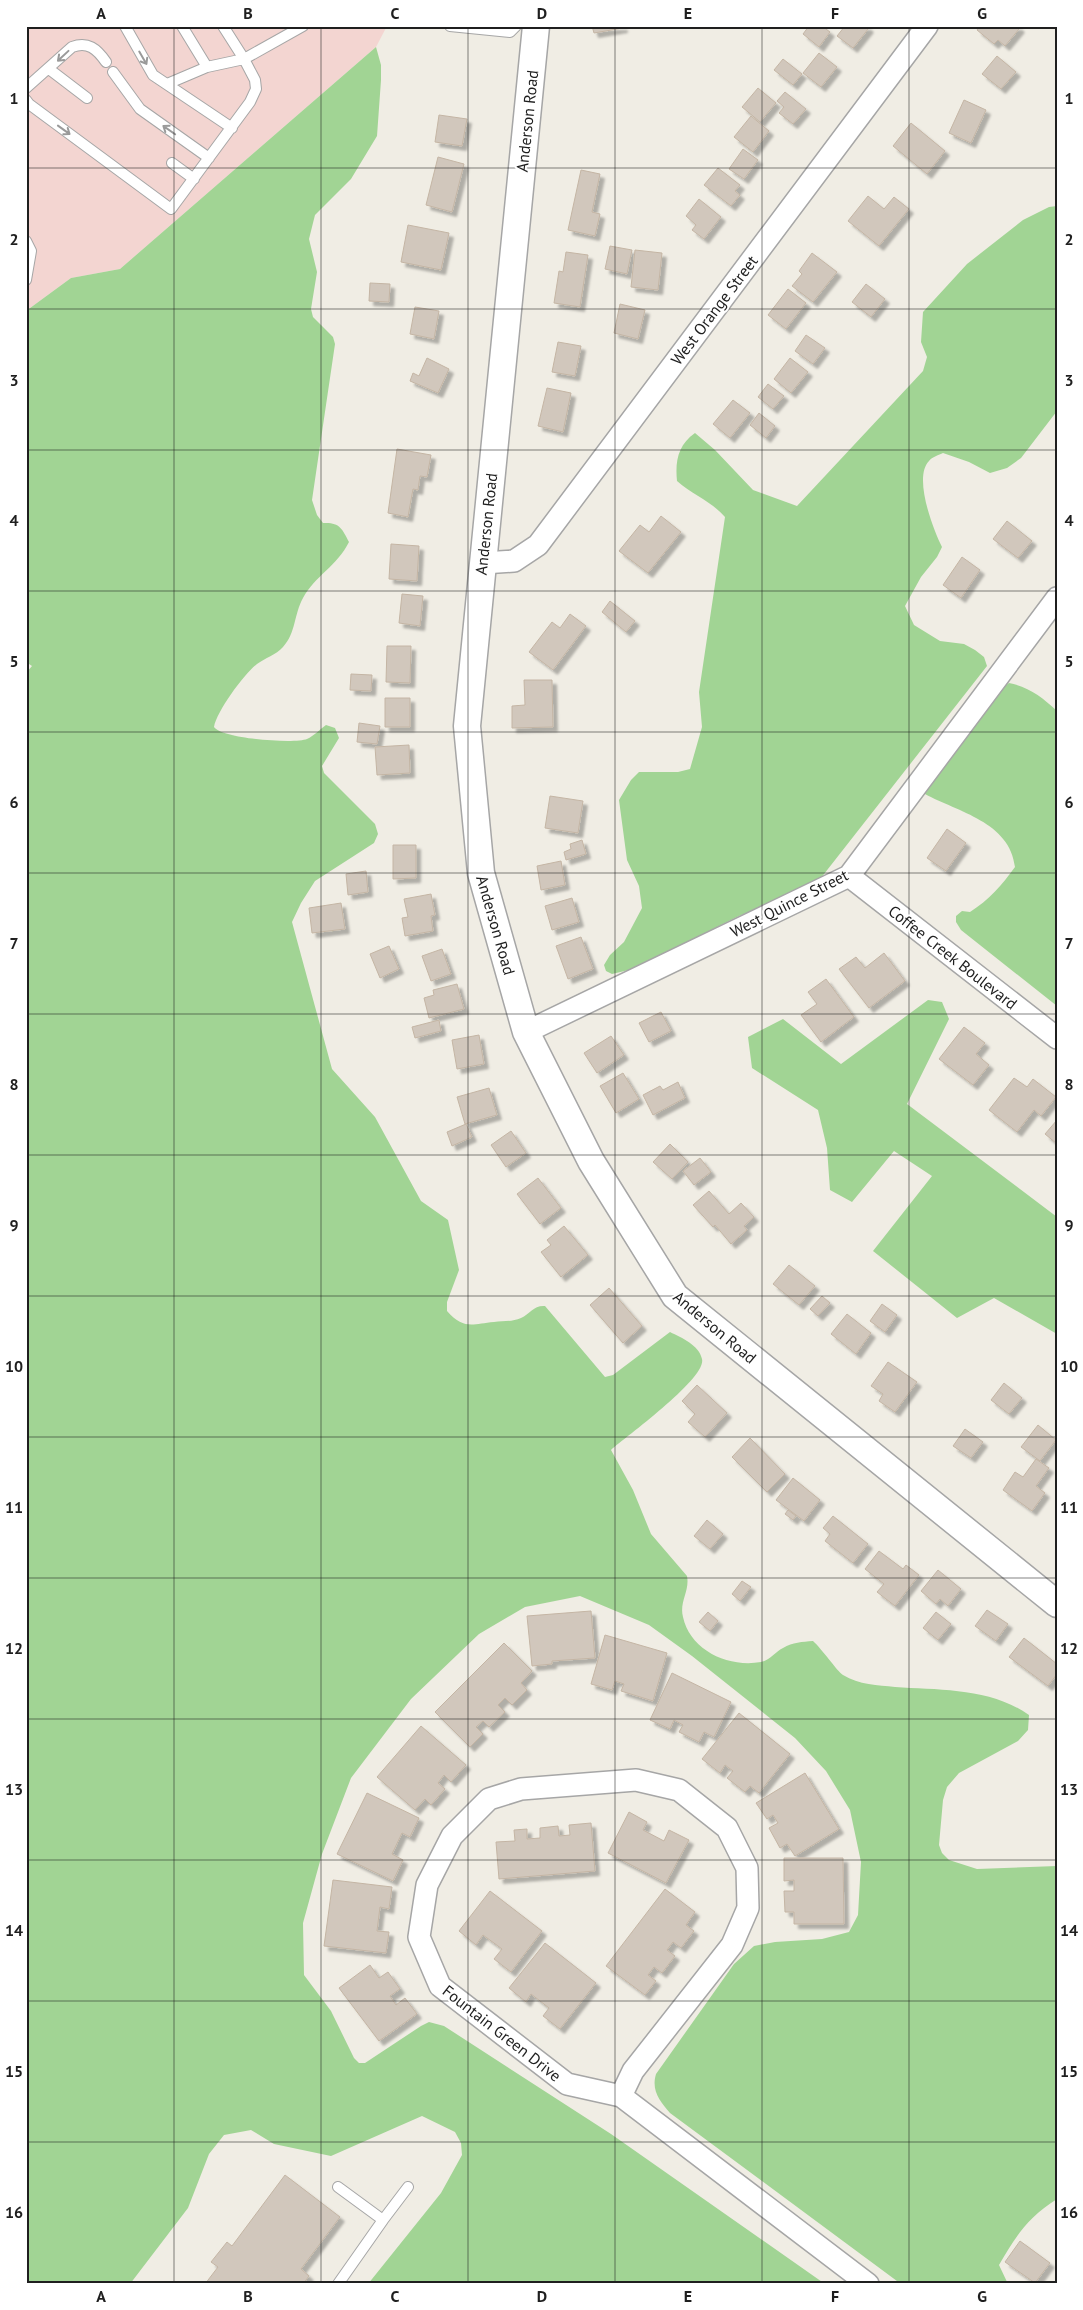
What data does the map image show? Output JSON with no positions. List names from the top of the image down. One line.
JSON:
{"streets":{"street":["Anderson Road","West Orange Street","West Quince Street","Coffee Creek Boulevard","Fountain Green Drive"]},"crossings":[["Anderson Road","West Orange Street"],["Anderson Road","West Quince Street"],["West Quince Street","Coffee Creek Boulevard"]],"grid":{"columns":["A","B","C","D","E","F","G"],"rows":["1","2","3","4","5","6","7","8","9","10","11","12","13","14","15","16"]}}
